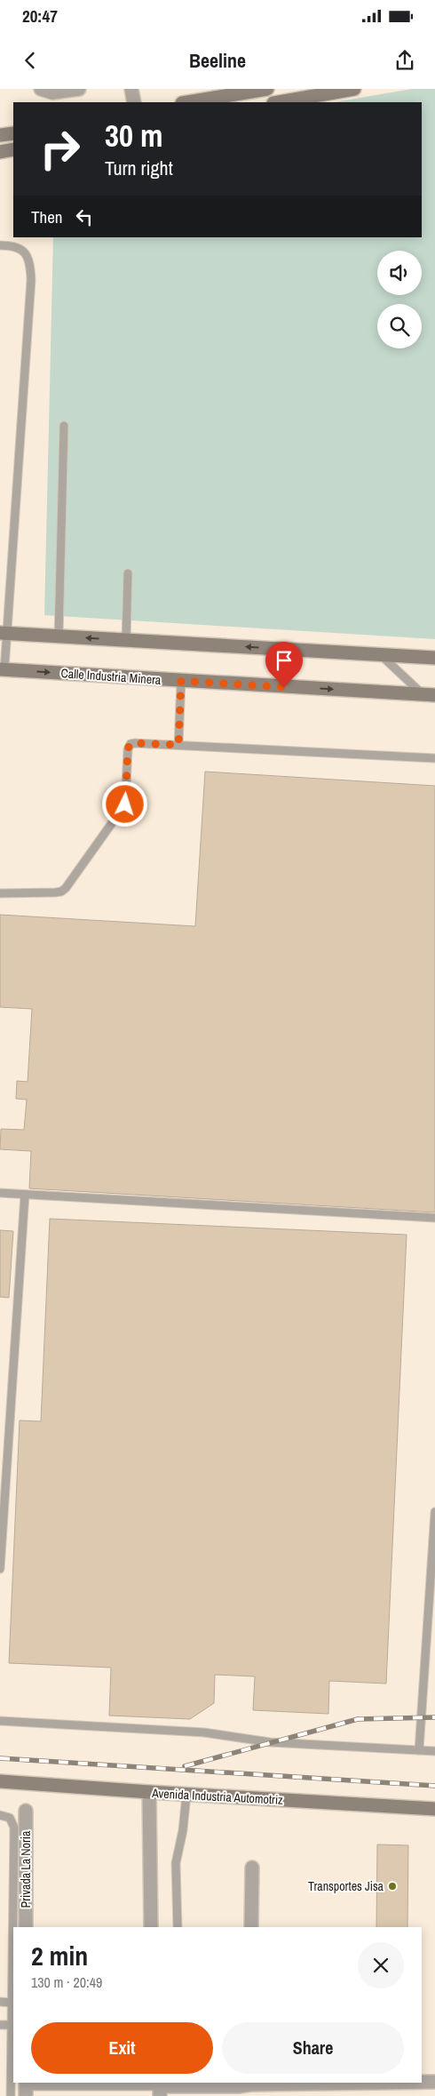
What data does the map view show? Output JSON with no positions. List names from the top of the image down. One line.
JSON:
{"streets":{"main road":["Calle Industria Minera","Avenida Industria Automotriz"],"street":["Privada La Noria"]},"places":["Transportes Jisa"],"page":{"status":"20:47","header":"Beeline","turn":["30 m","Turn right"],"then":"Then","heading":["2 min","130 m · 20:49"],"buttons":["Exit","Share"]}}
